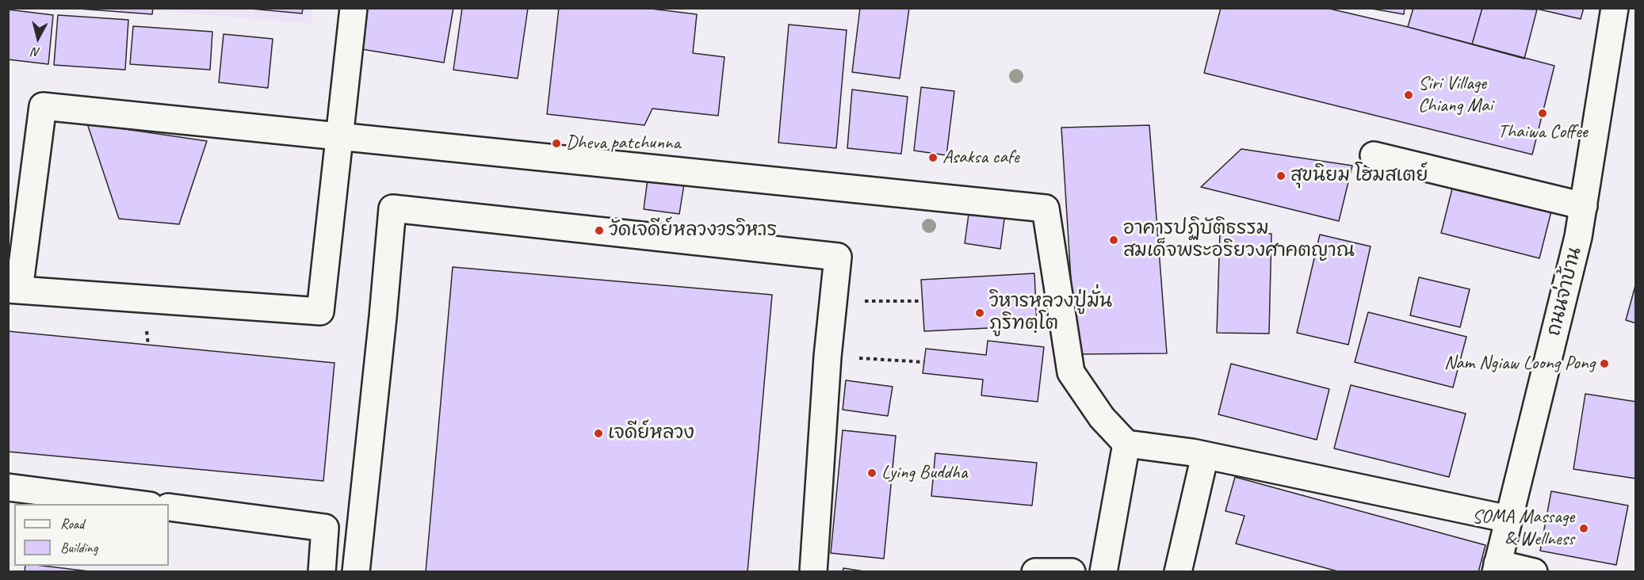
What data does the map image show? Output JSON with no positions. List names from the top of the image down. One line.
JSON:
{"streets":{"street":["ถนนจ่าบ้าน"]},"places":["Siri Village Chiang Mai","Thaiwa Coffee","Dheva patchunna","Asaksa cafe","สุขนิยม โฮมสเตย์","วัดเจดีย์หลวงวรวิหาร","อาคารปฏิบัติธรรม สมเด็จพระอริยวงศาคตญาณ","วิหารหลวงปู่มั่น ภูริทตฺโต","Nam Ngiaw Loong Pong","เจดีย์หลวง","Lying Buddha","SOMA Massage & Wellness"],"legend":["Road","Building"],"north":"bottom"}
